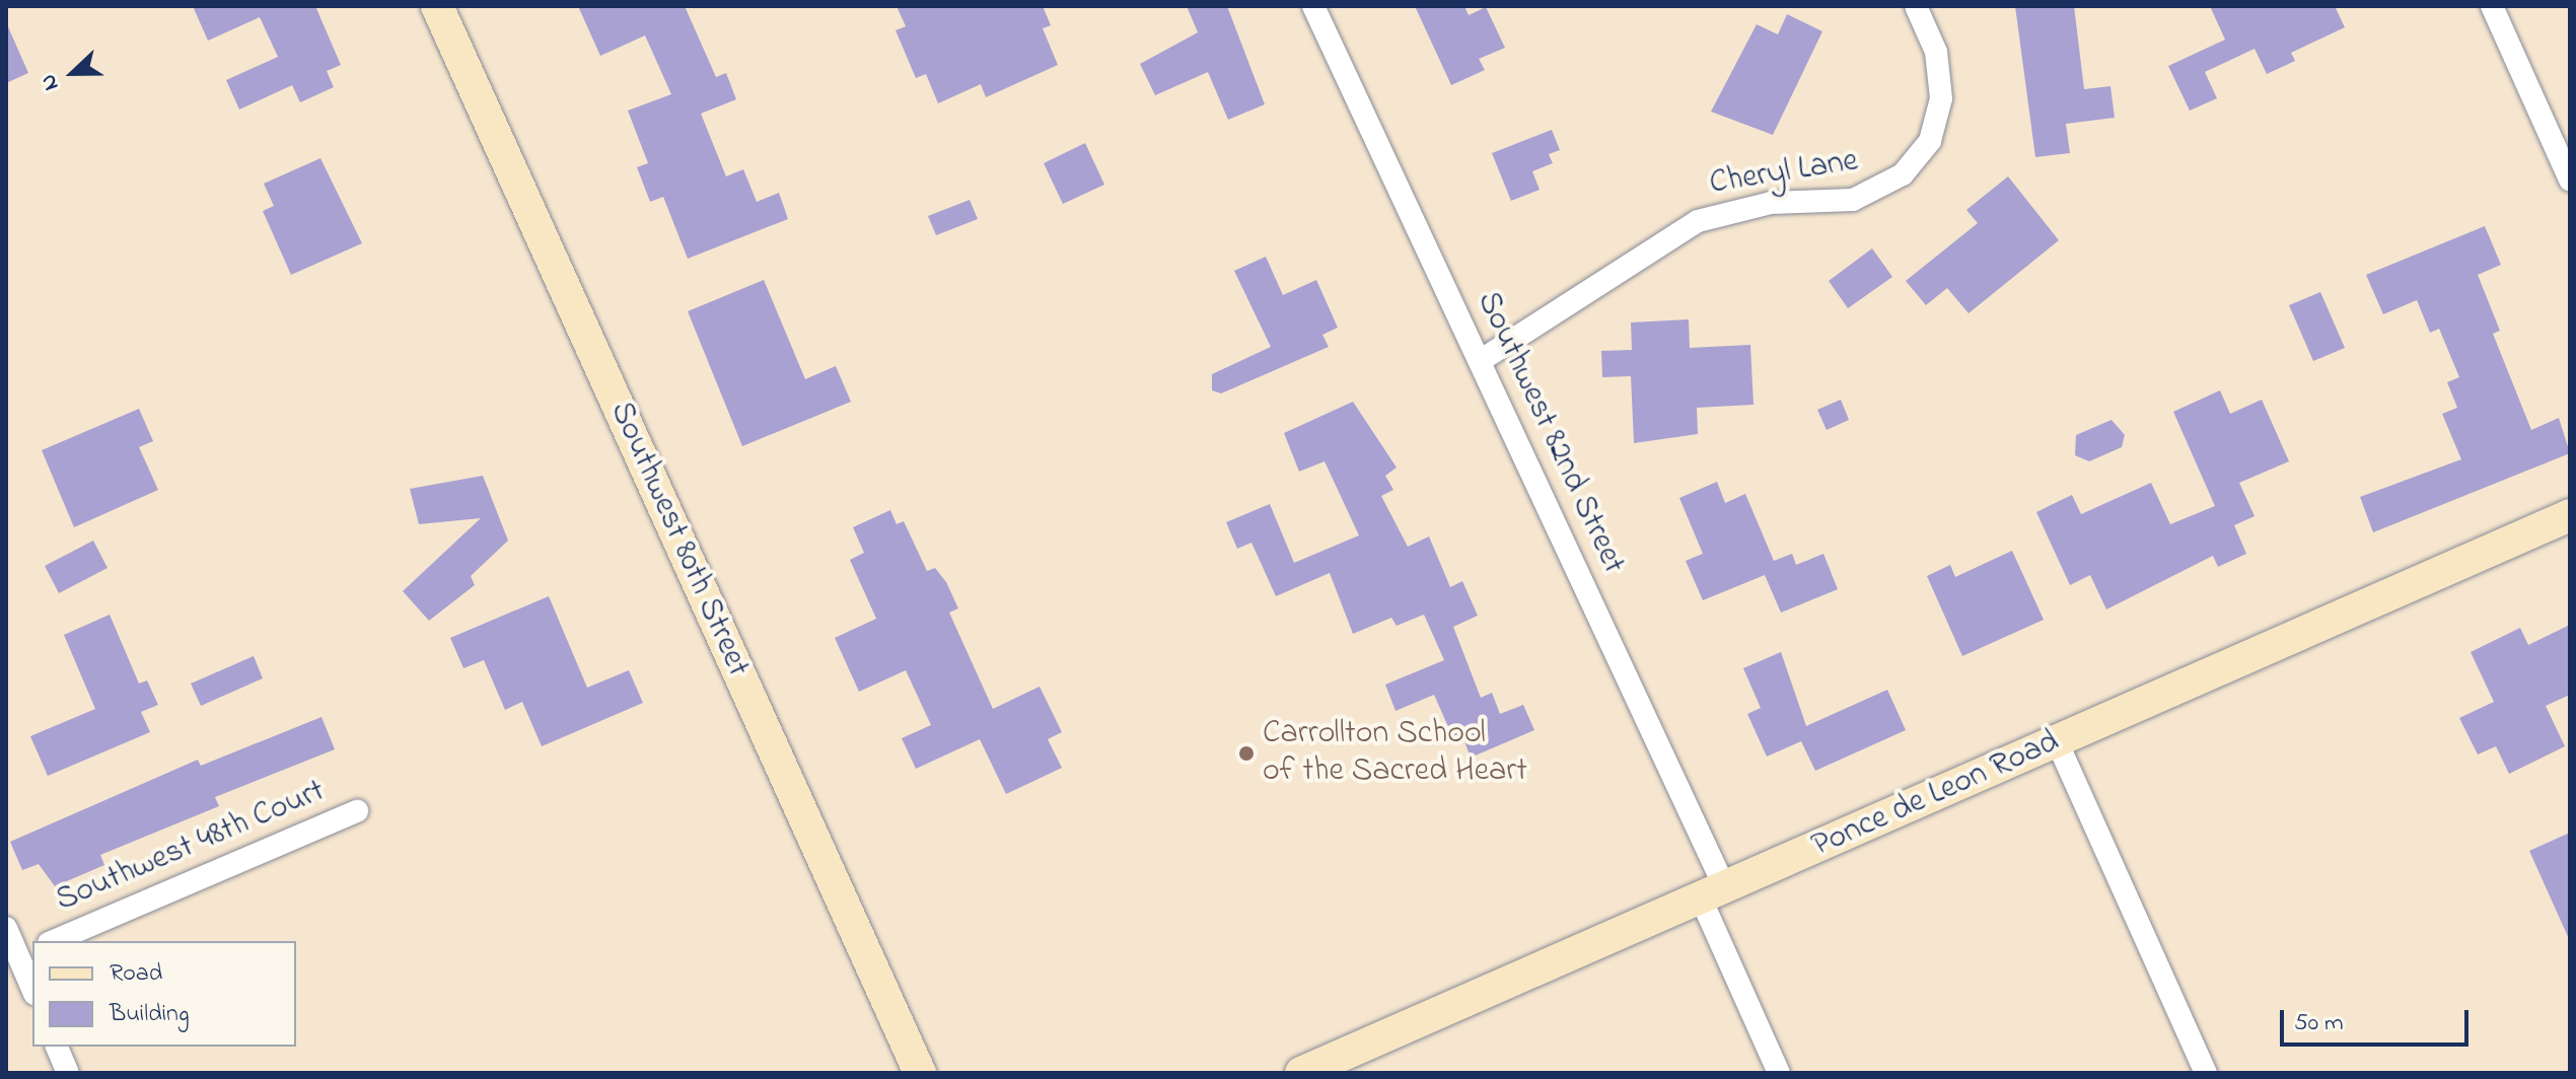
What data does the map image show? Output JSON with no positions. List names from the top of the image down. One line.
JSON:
{"streets":{"street":["Cheryl Lane","Southwest 82nd Street","Southwest 80th Street","Ponce de Leon Road","Southwest 48th Court"]},"crossings":[["Cheryl Lane","Southwest 82nd Street"],["Southwest 82nd Street","Ponce de Leon Road"]],"places":["Carrollton School of the Sacred Heart"],"legend":["Road","Building"],"scale_bar":"50 m","north":"left"}
